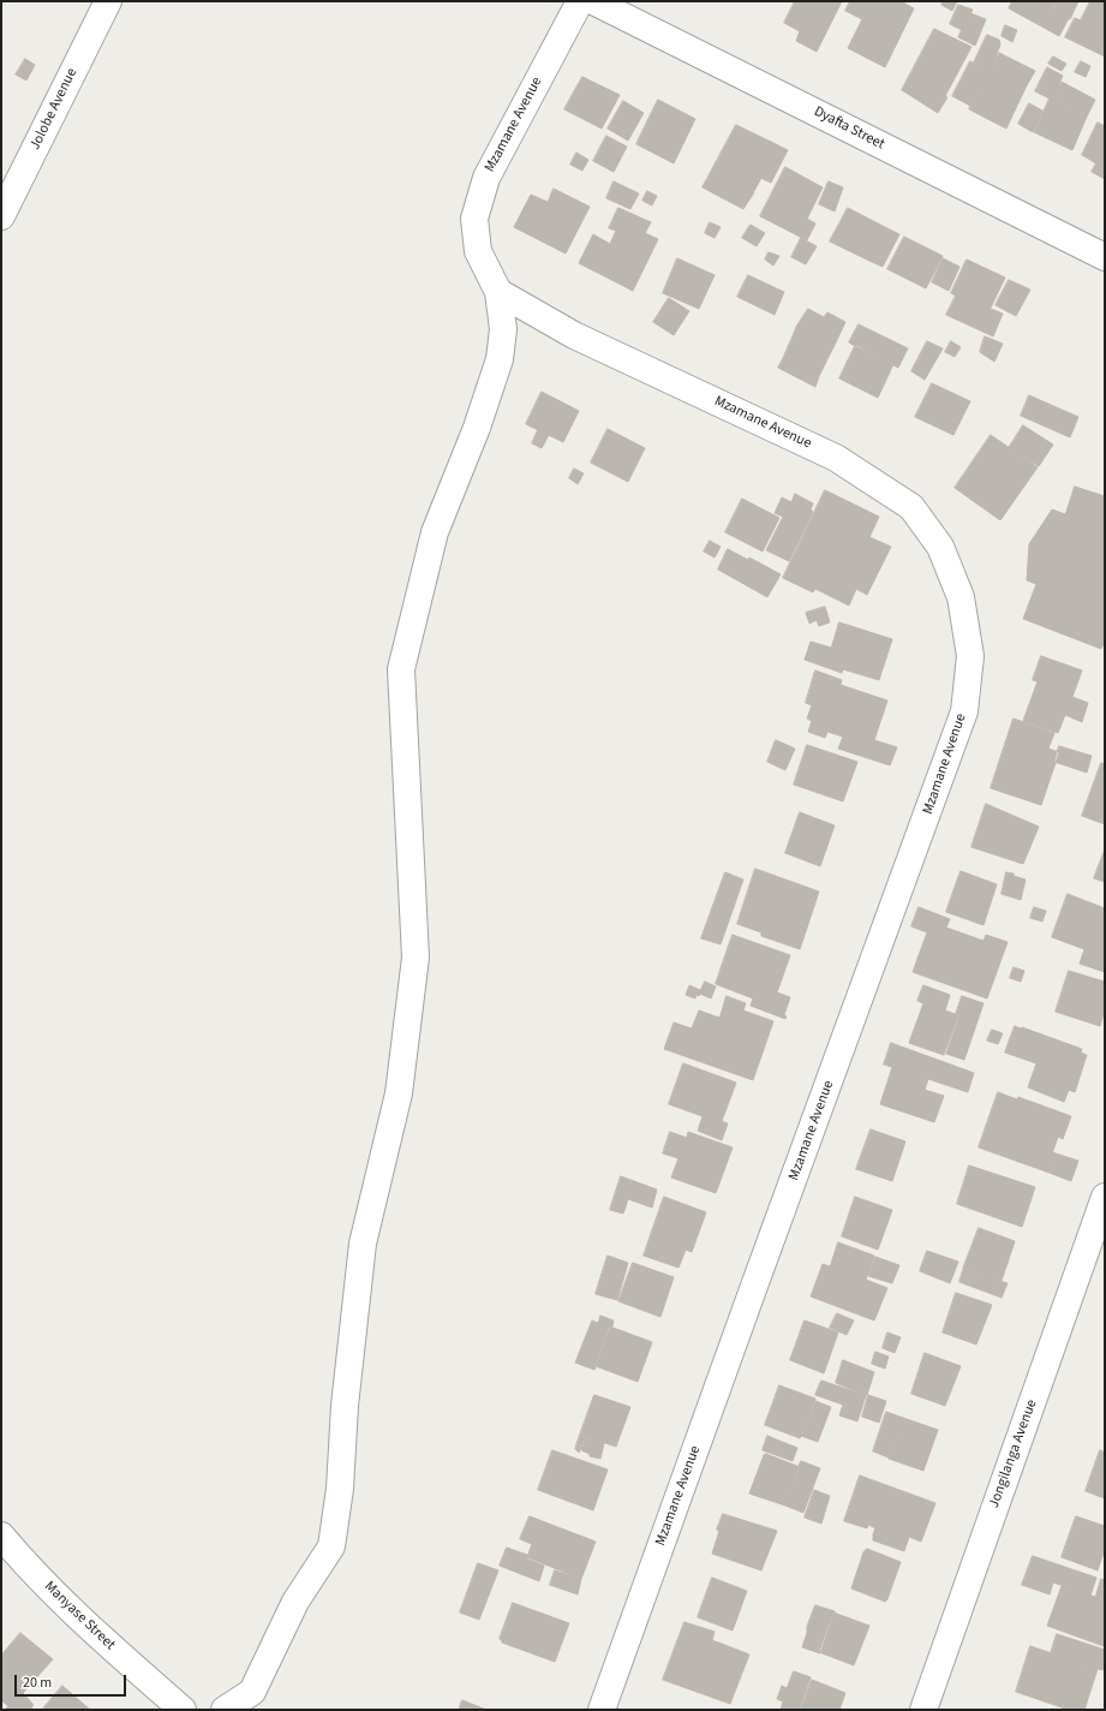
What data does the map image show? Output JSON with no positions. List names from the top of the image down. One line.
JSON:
{"streets":{"street":["Jolobe Avenue","Mzamane Avenue","Dyafta Street","Jongilanga Avenue","Manyase Street"]},"scale_bar":"20 m"}
